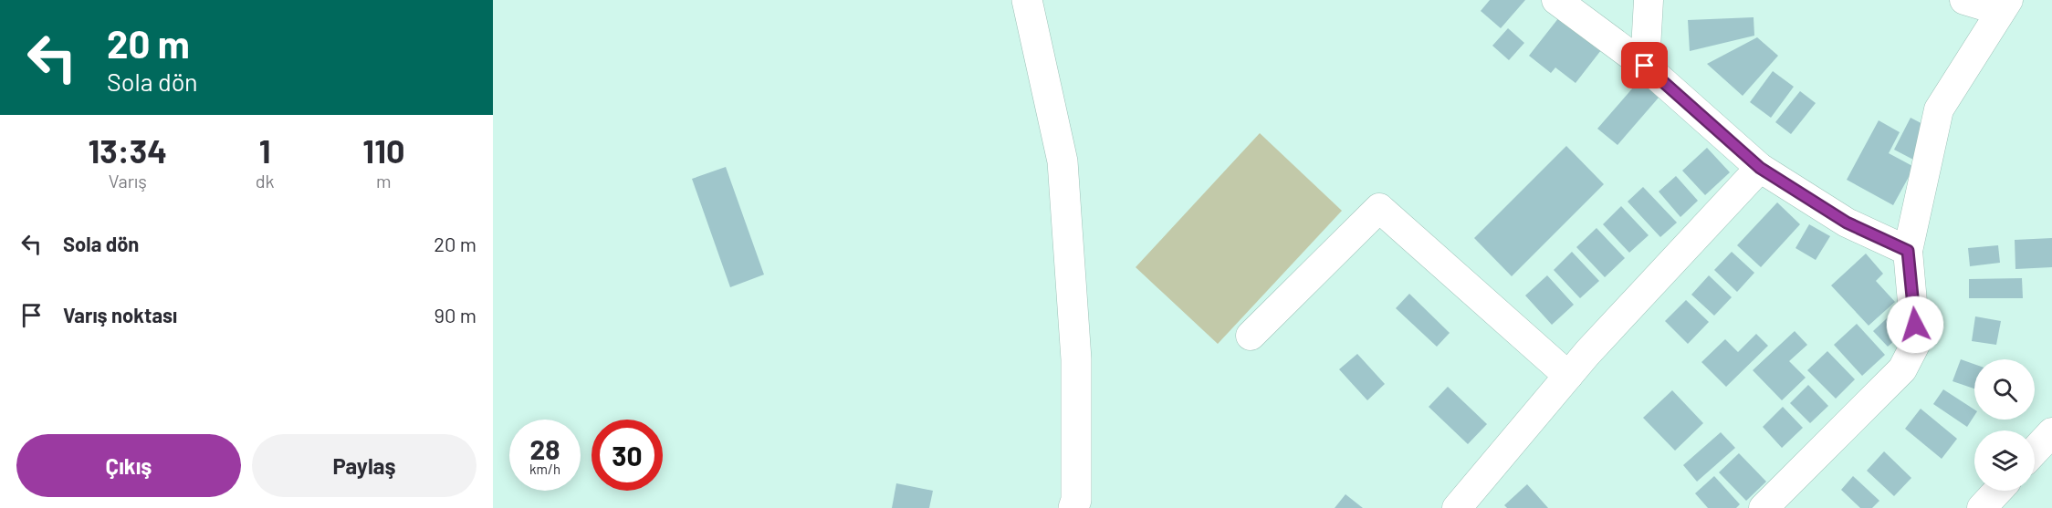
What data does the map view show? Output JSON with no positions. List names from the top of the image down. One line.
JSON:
{"page":{"turn":["20 m","Sola dön"],"eta":["13:34","Varış","1","dk","110","m"],"list":[{"name":"Sola dön","value":"20 m"},{"name":"Varış noktası","value":"90 m"}],"speed":"28 km/h","limit":"30","buttons":["Çıkış","Paylaş"]}}
